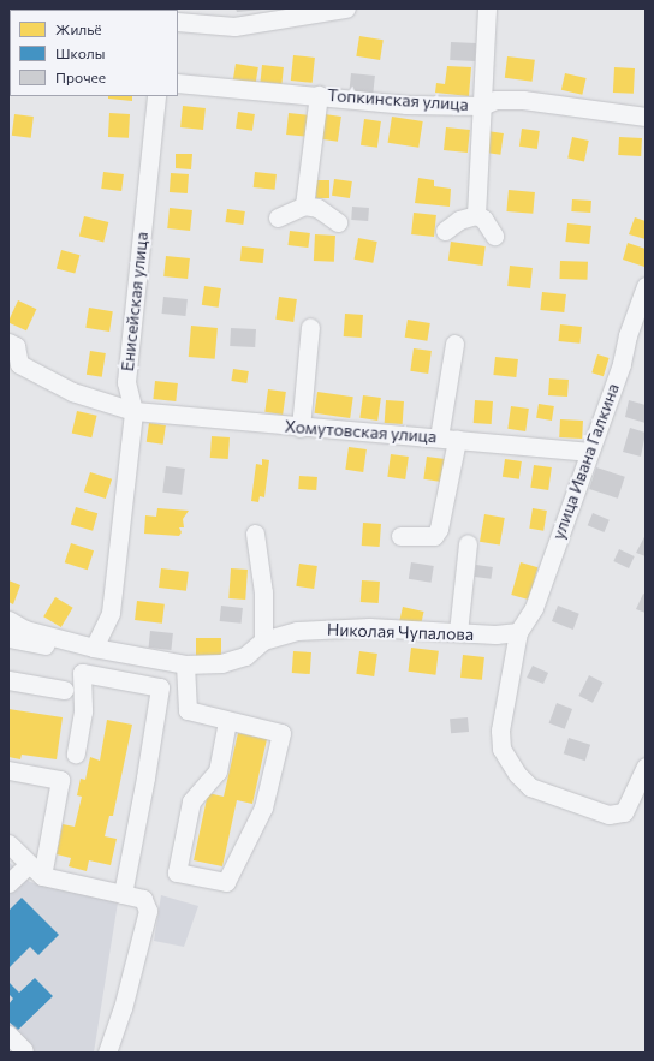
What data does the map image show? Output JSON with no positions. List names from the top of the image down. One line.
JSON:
{"streets":{"street":["Топкинская улица","Енисейская улица","Хомутовская улица","улица Ивана Галкина","Николая Чупалова"]},"crossings":[["Енисейская улица","Хомутовская улица"],["Енисейская улица","Николая Чупалова"],["Хомутовская улица","улица Ивана Галкина"],["улица Ивана Галкина","Николая Чупалова"]],"legend":["Жильё","Школы","Прочее"]}
